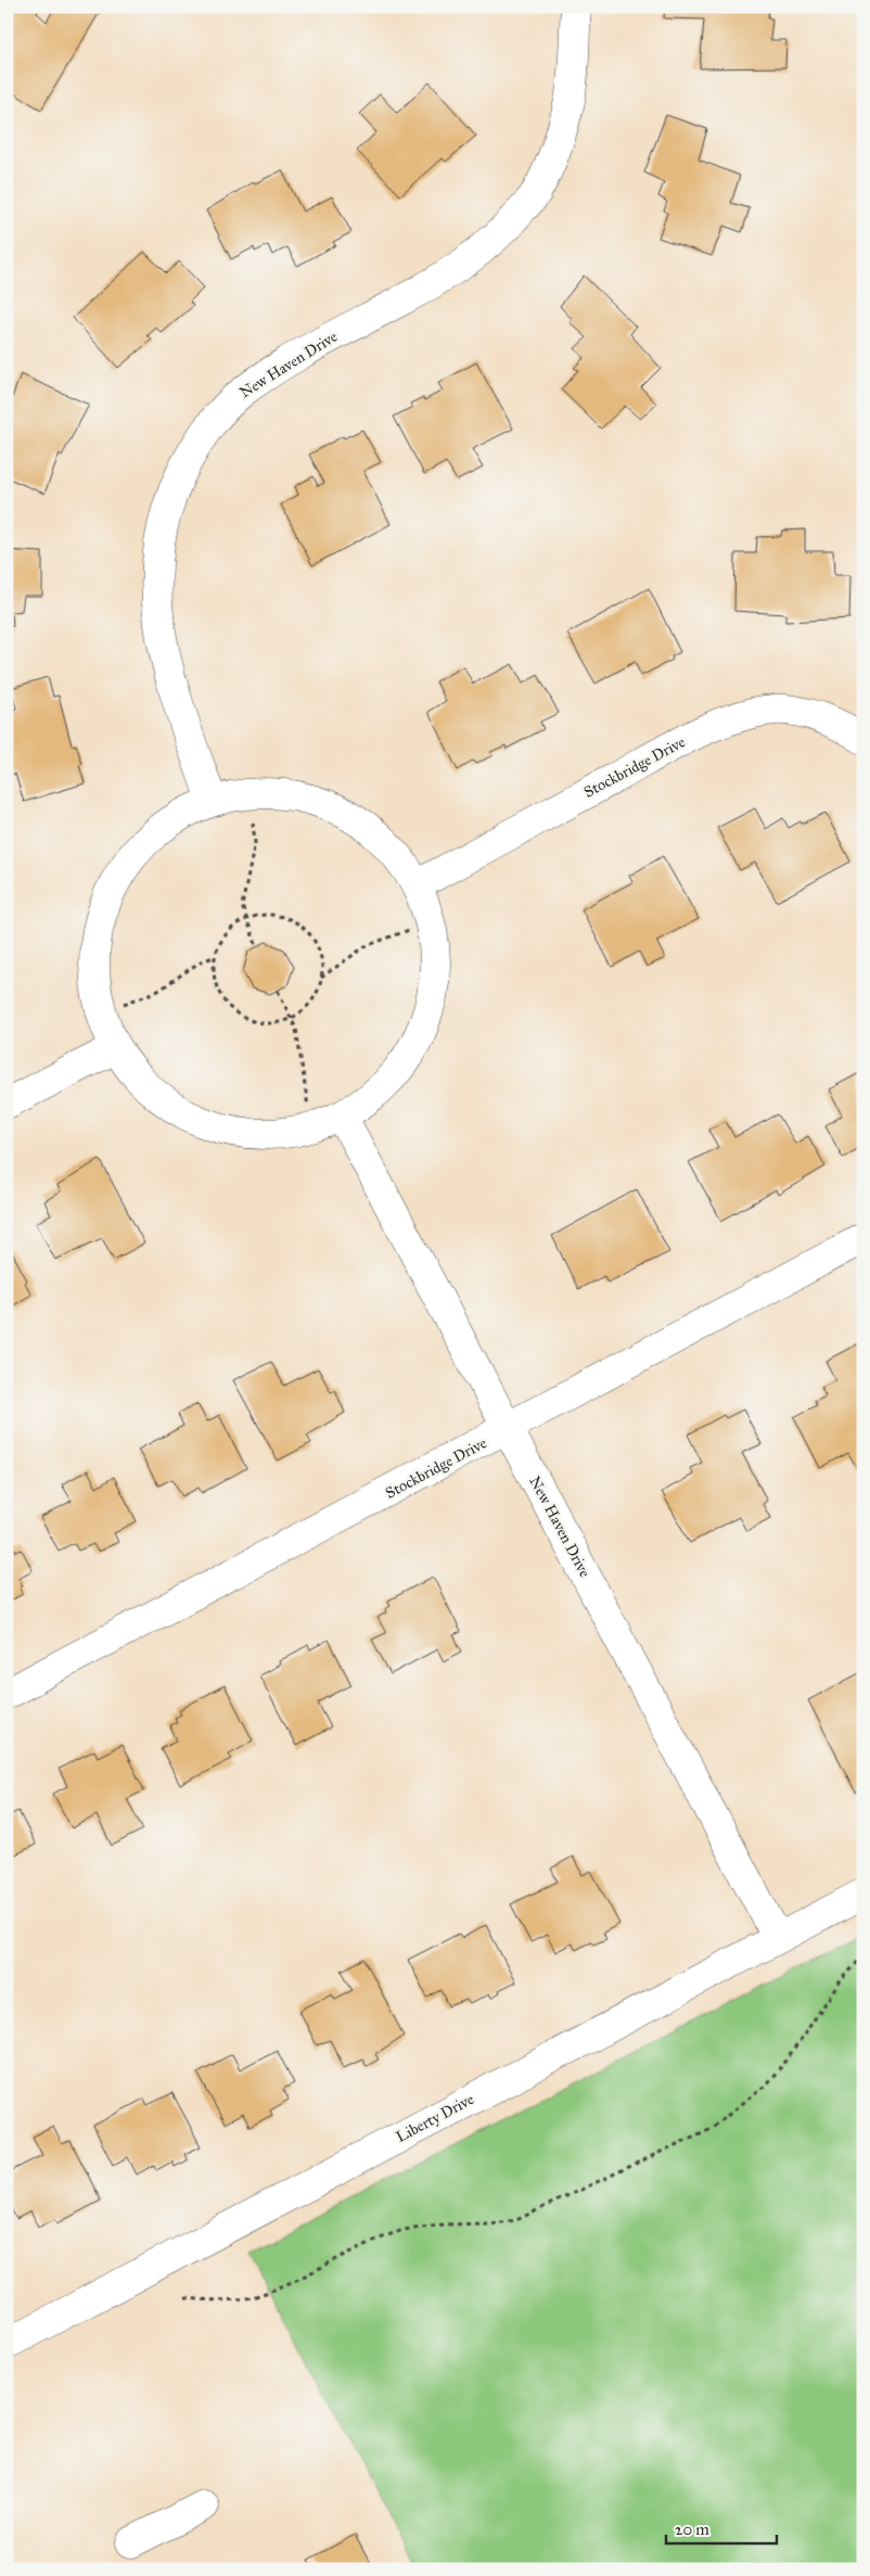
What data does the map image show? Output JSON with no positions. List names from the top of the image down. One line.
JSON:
{"streets":{"street":["New Haven Drive","Stockbridge Drive","Liberty Drive"]},"crossings":[["New Haven Drive","Stockbridge Drive"],["New Haven Drive","Liberty Drive"]],"scale_bar":"20 m"}
